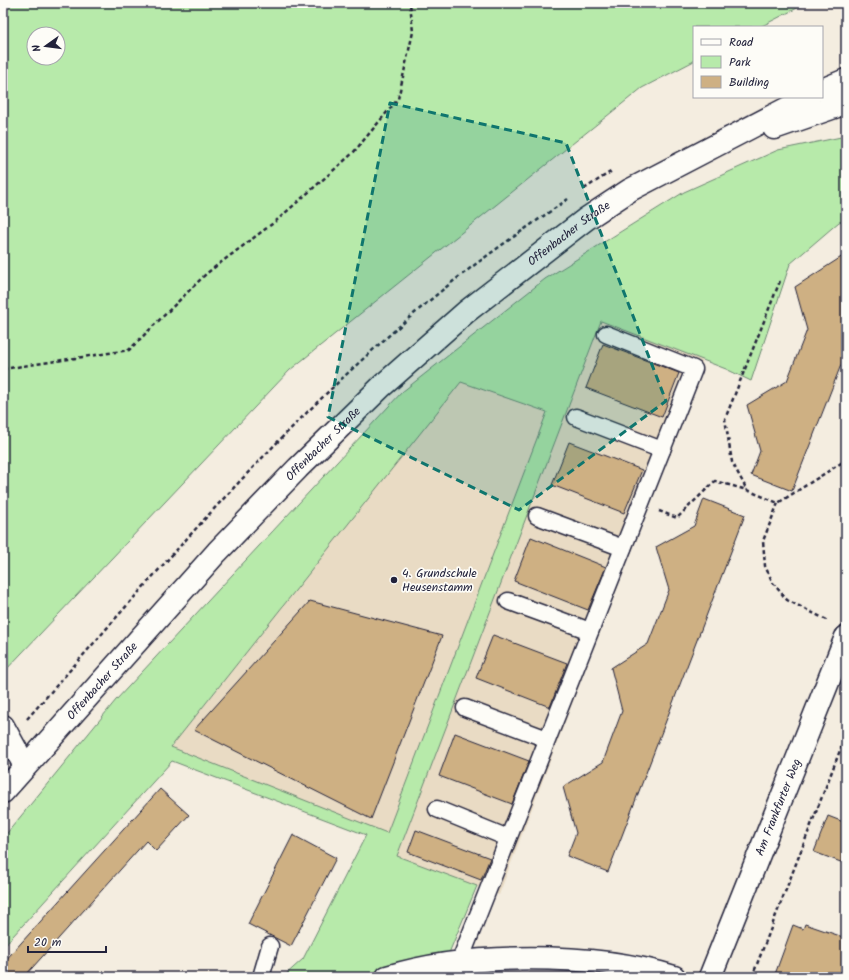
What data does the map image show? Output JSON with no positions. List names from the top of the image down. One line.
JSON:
{"streets":{"main road":["Offenbacher Straße","Am Frankfurter Weg"]},"places":["4. Grundschule Heusenstamm"],"legend":["Road","Park","Building"],"scale_bar":"20 m","north":"left"}
